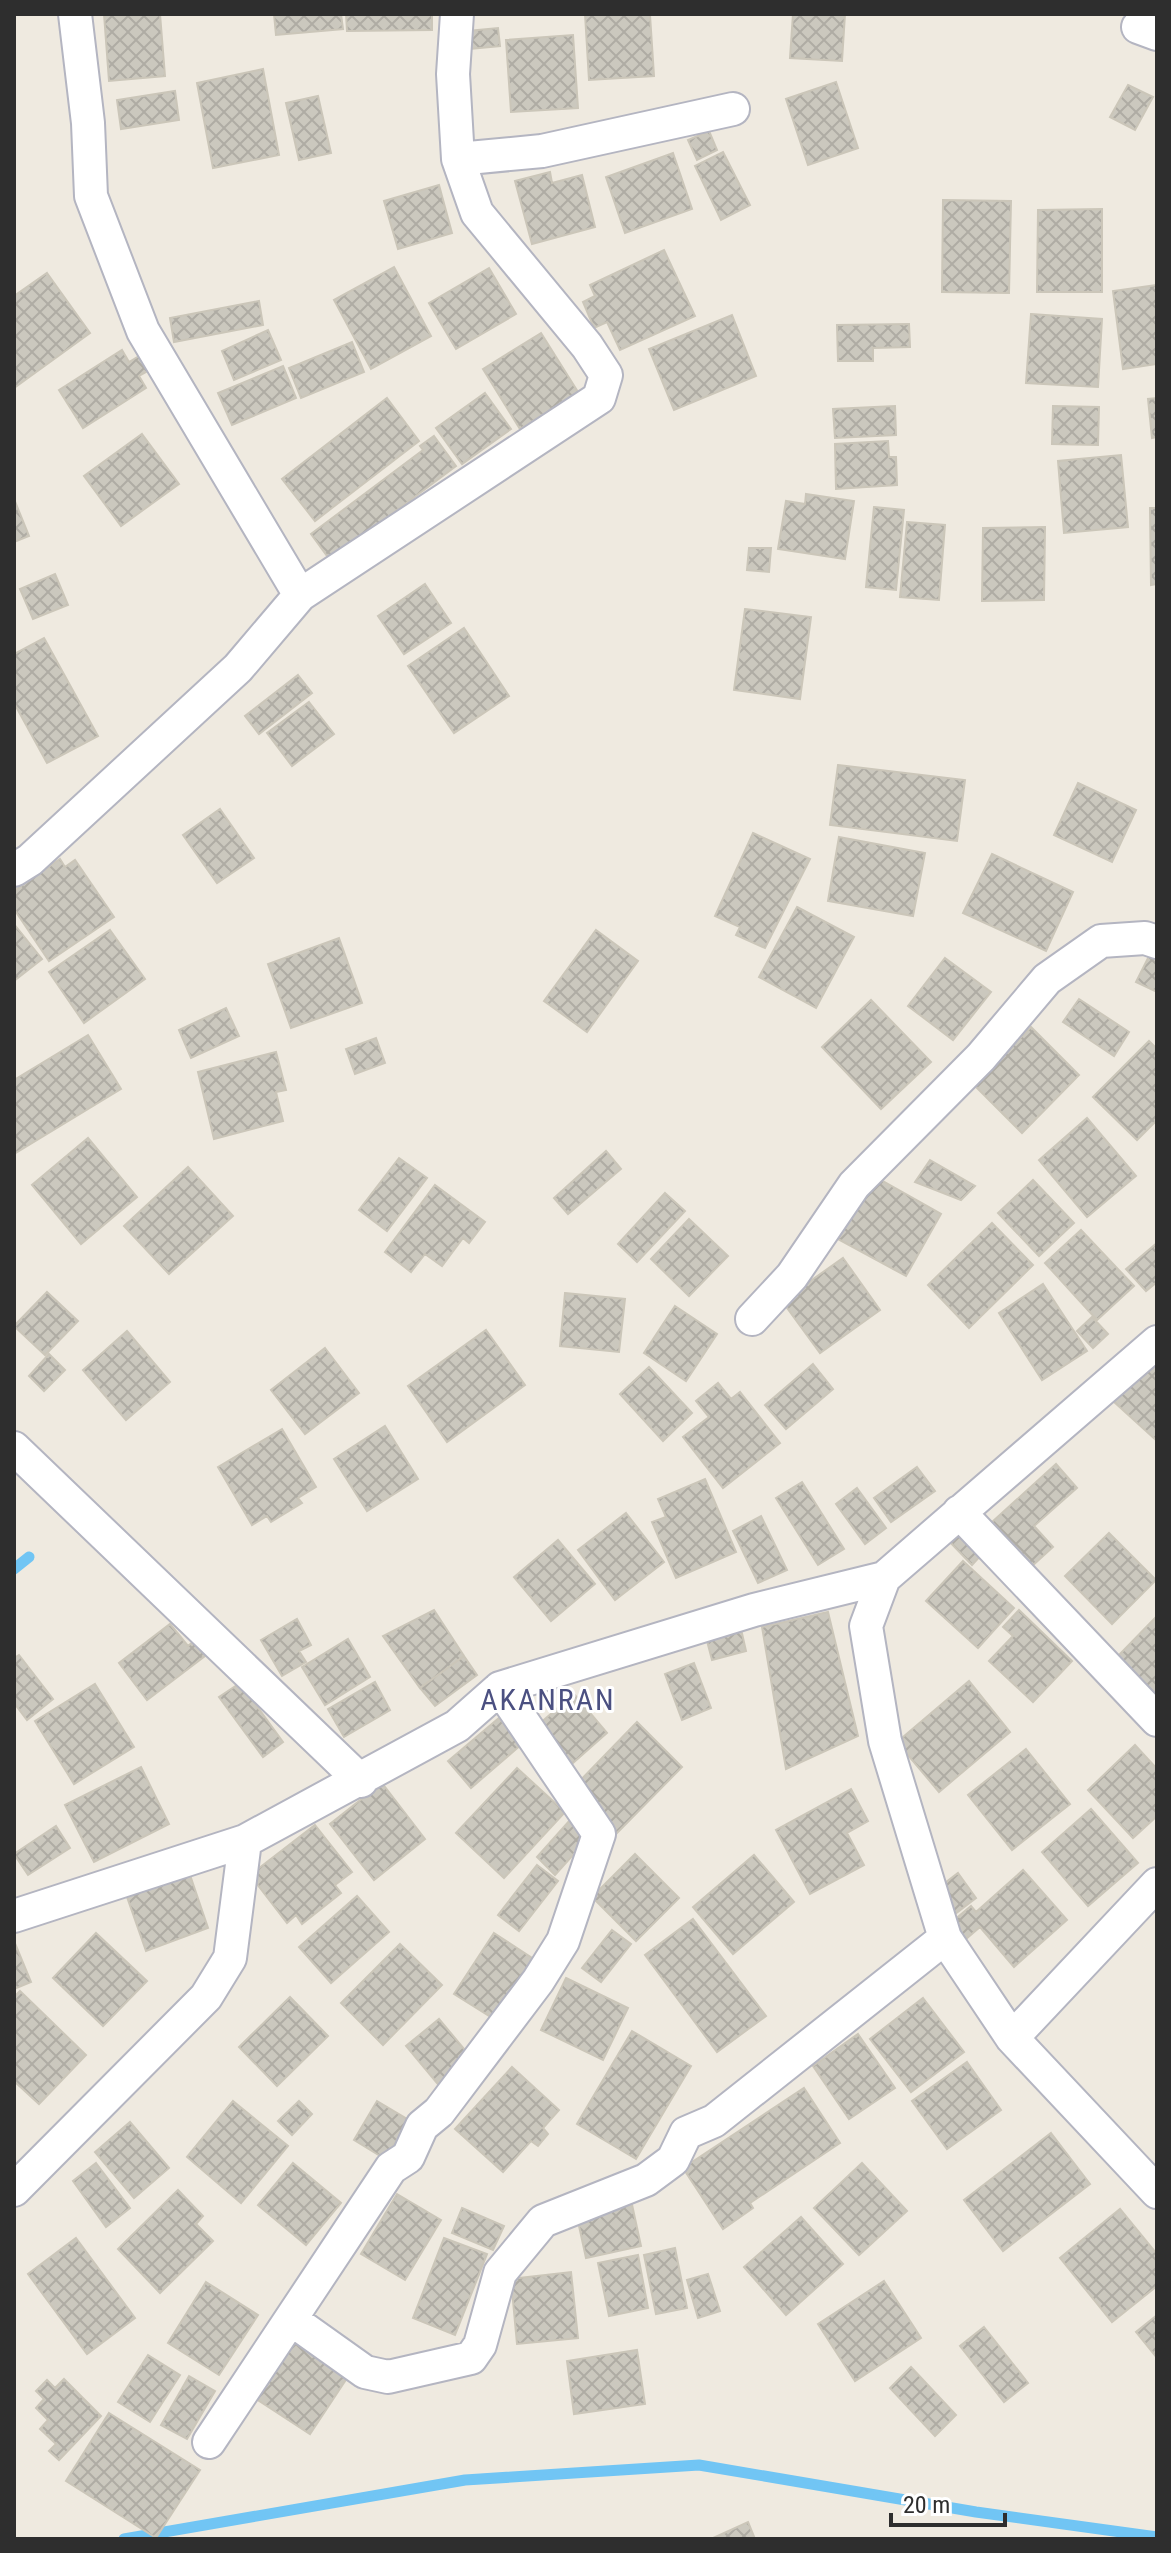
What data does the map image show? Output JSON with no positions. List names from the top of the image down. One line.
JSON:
{"districts":["AKANRAN"],"scale_bar":"20 m"}
